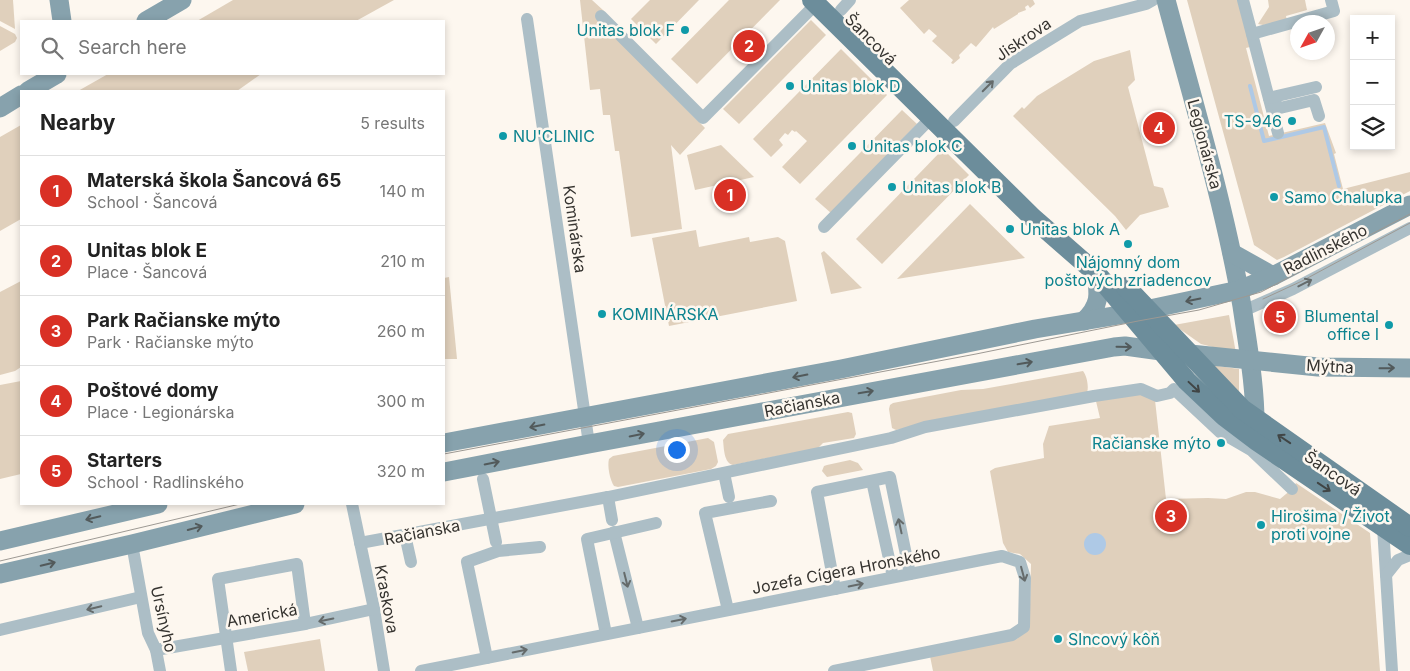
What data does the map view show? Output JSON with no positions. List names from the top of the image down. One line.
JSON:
{"streets":{"main road":["Šancová","Legionárska","Radlinského","Mýtna","Račianska"],"street":["Jiskrova","Kominárska","Jozefa Cígera Hronského","Kraskova","Americká","Ursínyho"]},"crossings":[["Šancová","Jiskrova"],["Šancová","Račianska"],["Legionárska","Radlinského"],["Kominárska","Račianska"],["Račianska","Kraskova"],["Kraskova","Americká"],["Americká","Ursínyho"]],"one_way":["Jiskrova","Mýtna"],"places":["Unitas blok F","Unitas blok D","TS-946","NU'CLINIC","Unitas blok C","Unitas blok B","Samo Chalupka","Unitas blok A","Nájomný dom poštových zriadencov","KOMINÁRSKA","Blumental office I","Račianske mýto","Hirošima / Život proti vojne","Slncový kôň"],"north":"bottom left","page":{"map_buttons":["+","−"],"search":"Search here","pins":["2","4","1","5","3"],"heading":["Nearby","5 results"],"list":[{"mark":"1","name":"Materská škola Šancová 65","note":"School · Šancová","value":"140 m"},{"mark":"2","name":"Unitas blok E","note":"Place · Šancová","value":"210 m"},{"mark":"3","name":"Park Račianske mýto","note":"Park · Račianske mýto","value":"260 m"},{"mark":"4","name":"Poštové domy","note":"Place · Legionárska","value":"300 m"},{"mark":"5","name":"Starters","note":"School · Radlinského","value":"320 m"}]}}
